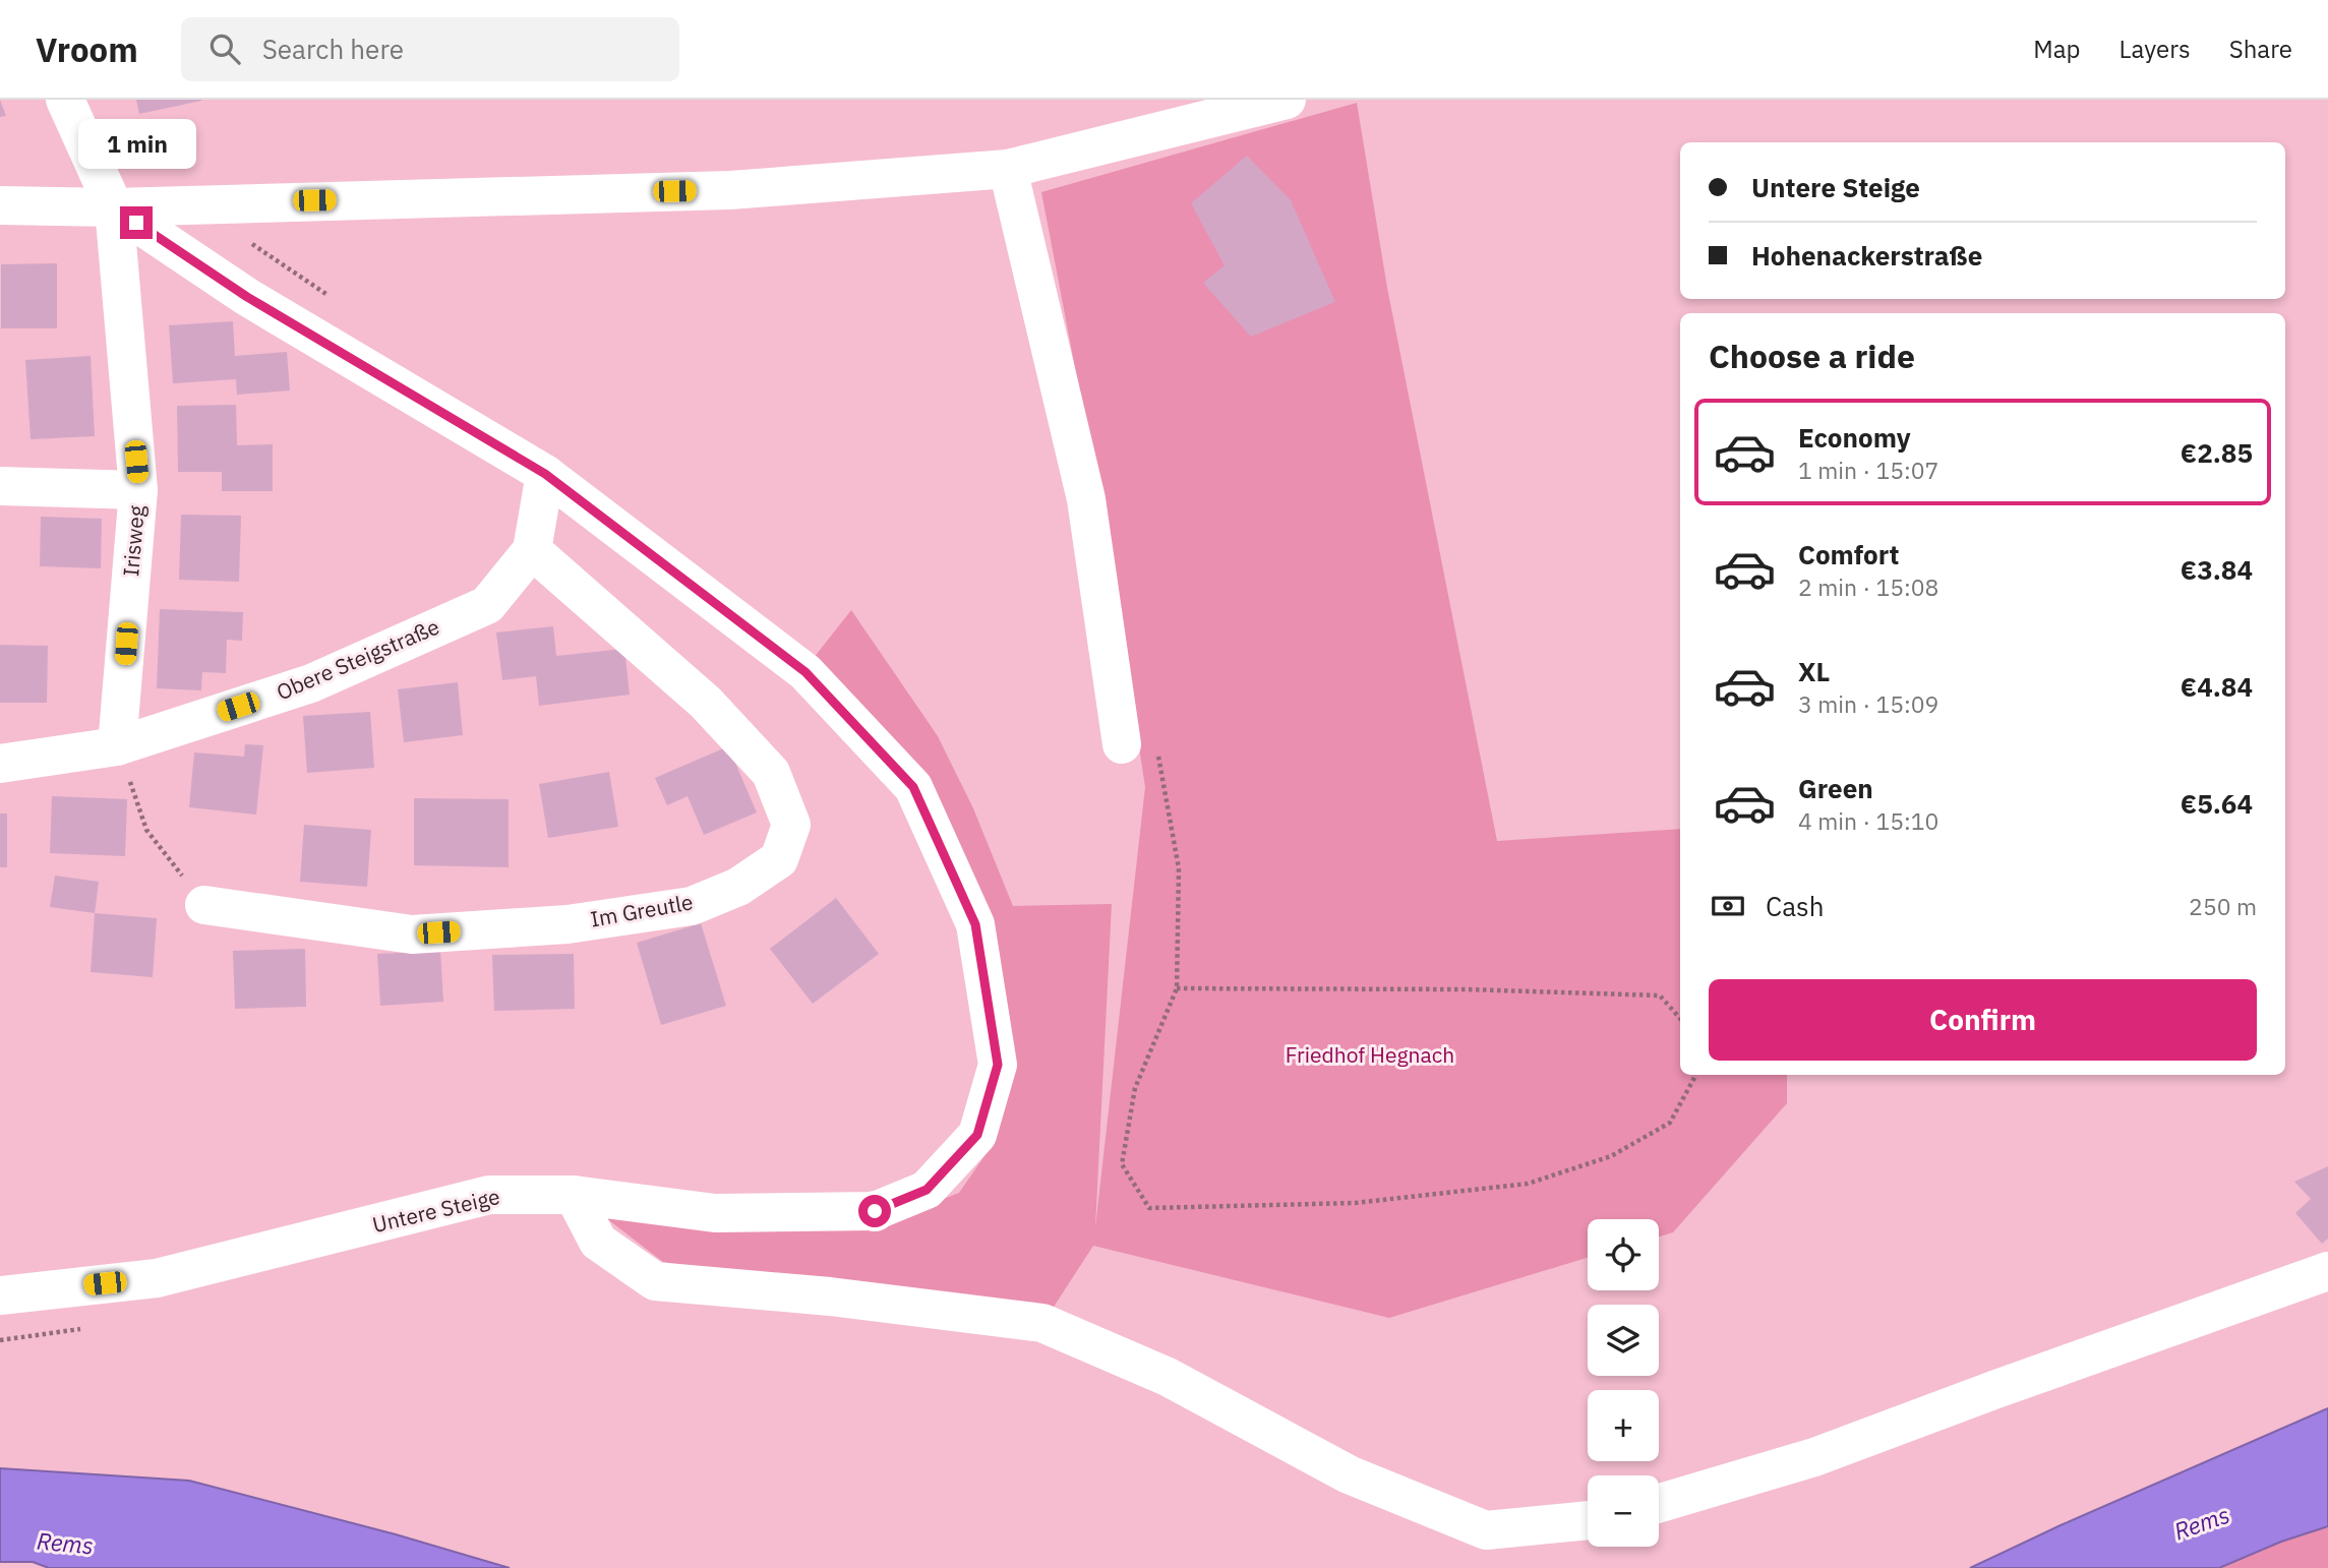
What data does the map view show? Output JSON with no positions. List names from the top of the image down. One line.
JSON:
{"streets":{"street":["Irisweg","Obere Steigstraße","Im Greutle","Untere Steige"]},"crossings":[["Irisweg","Obere Steigstraße"],["Obere Steigstraße","Im Greutle"],["Obere Steigstraße","Untere Steige"]],"water":["Rems"],"parks":["Friedhof Hegnach"],"page":{"header":"Vroom","search":"Search here","nav":["Map","Layers","Share"],"bubble":"1 min","banner":["Untere Steige","Hohenackerstraße"],"heading":"Choose a ride","list":[{"name":"Economy","note":"1 min · 15:07","value":"€2.85"},{"name":"Comfort","note":"2 min · 15:08","value":"€3.84"},{"name":"XL","note":"3 min · 15:09","value":"€4.84"},{"name":"Green","note":"4 min · 15:10","value":"€5.64"}],"pay":["Cash","250 m"],"buttons":"Confirm","map_buttons":["+","−"]}}
